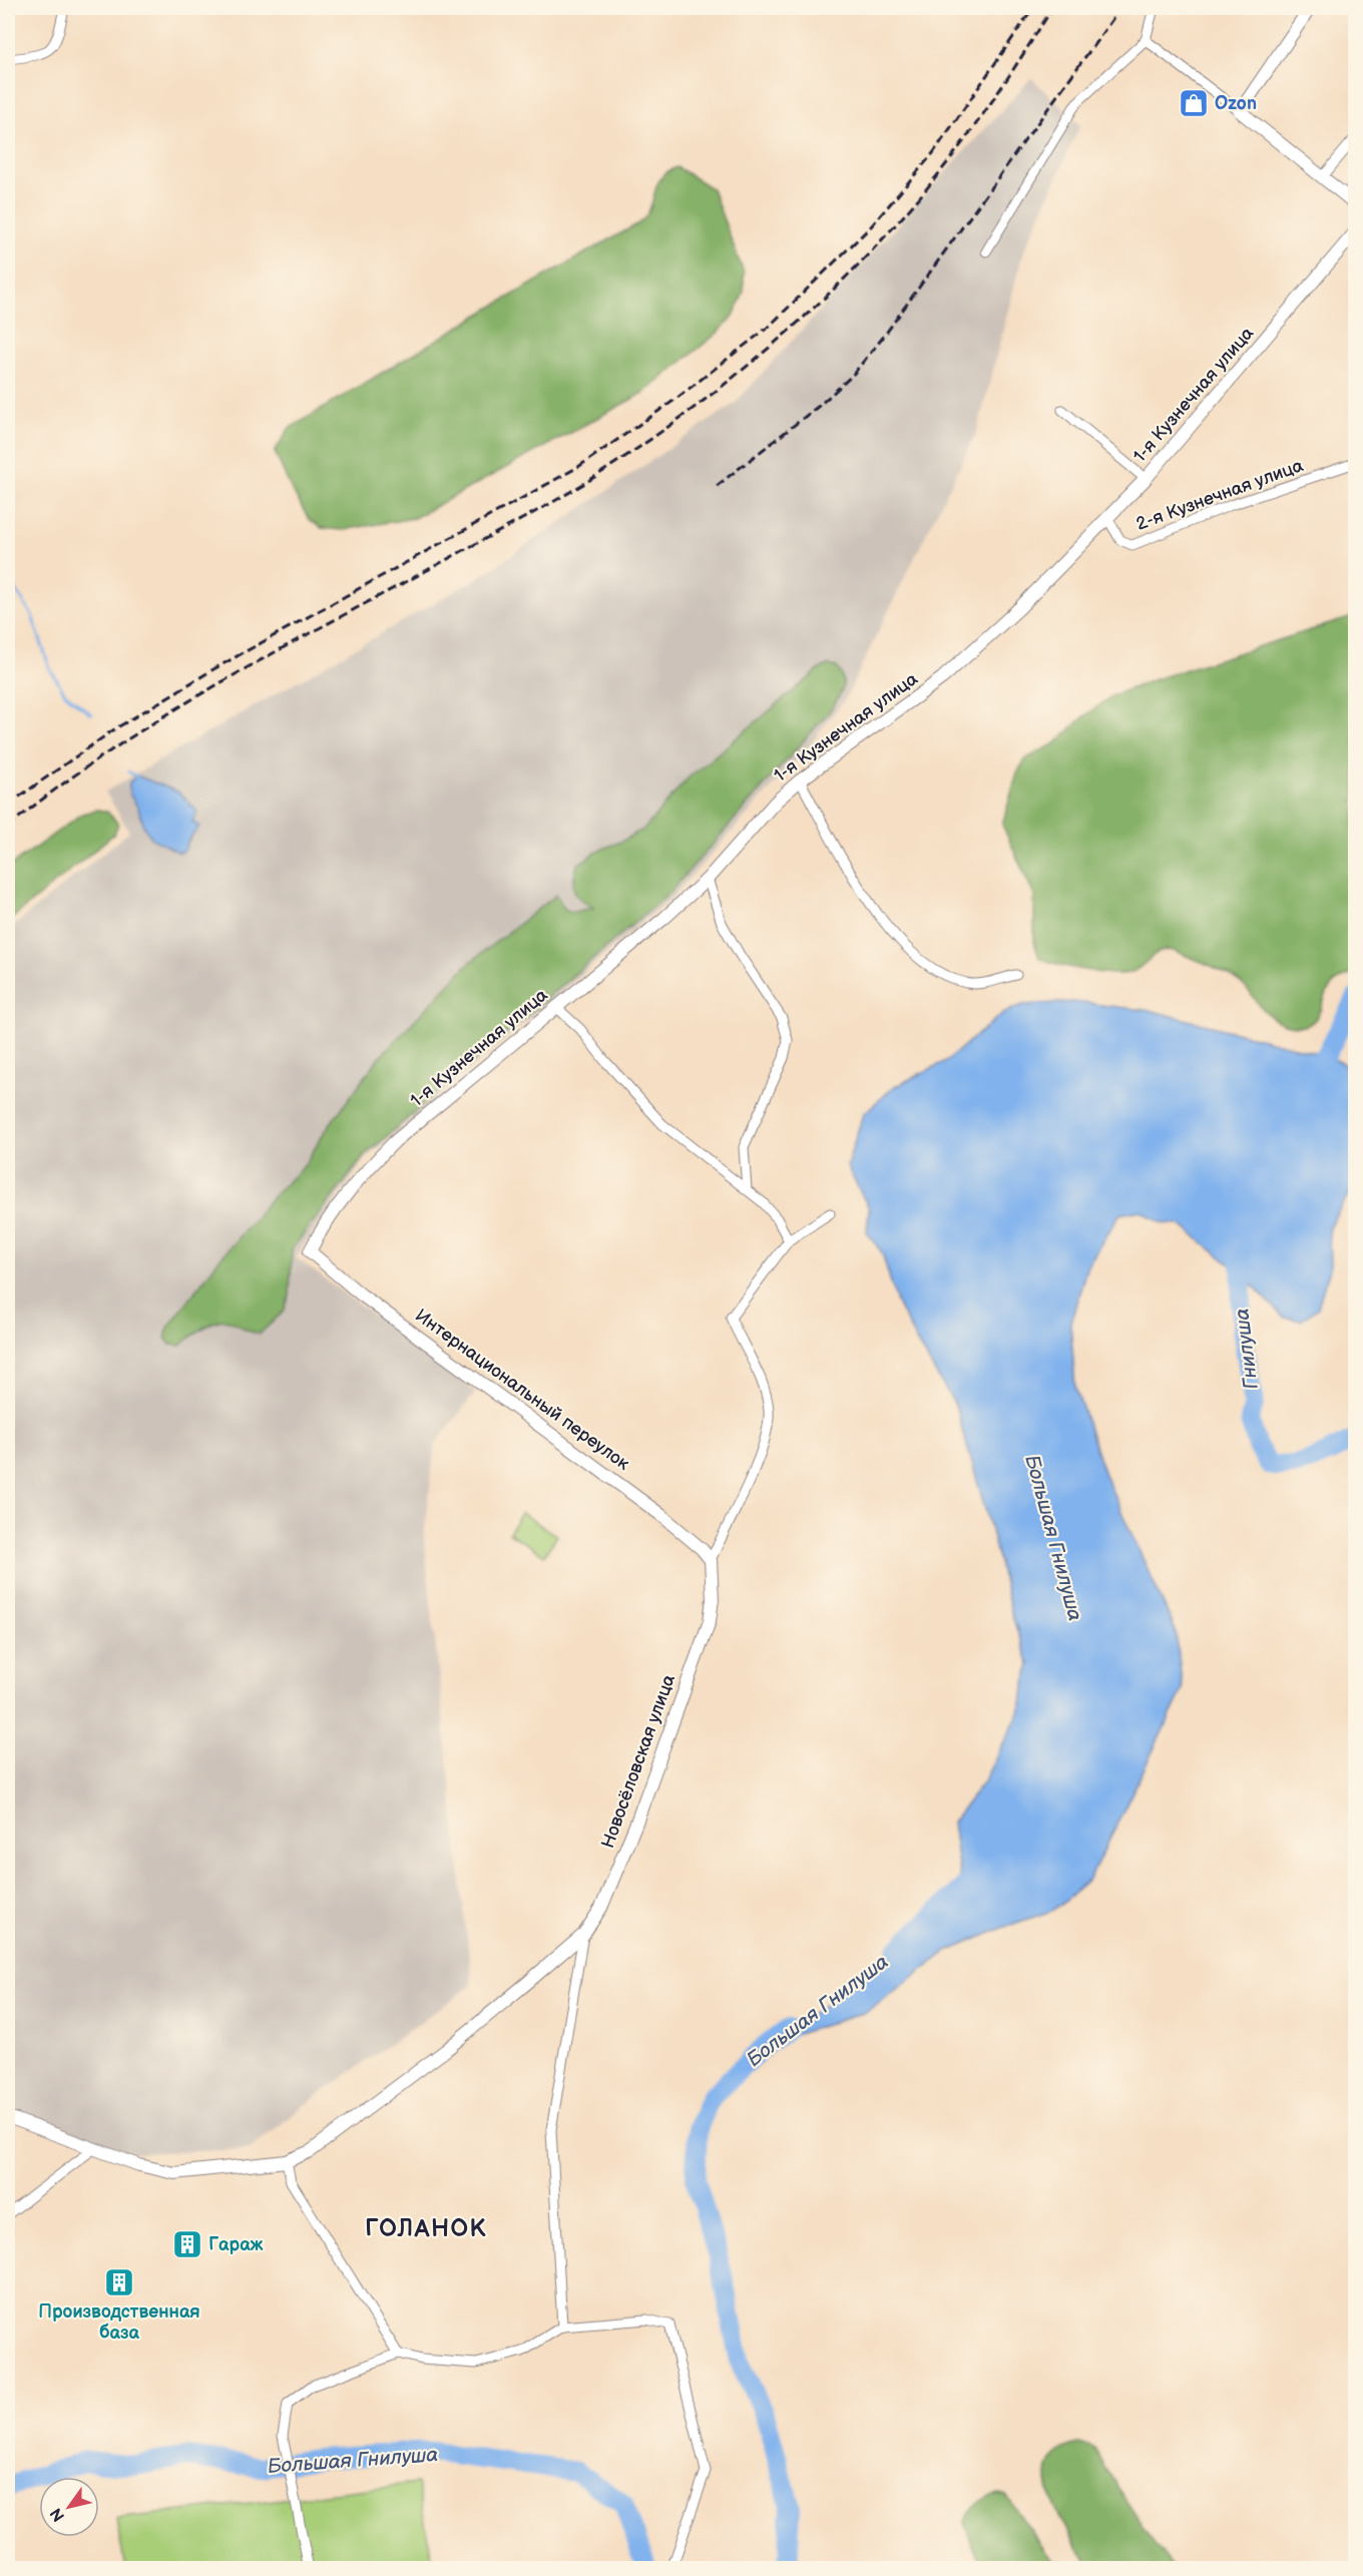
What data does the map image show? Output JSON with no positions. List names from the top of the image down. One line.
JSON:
{"streets":{"street":["1-я Кузнечная улица","2-я Кузнечная улица","Интернациональный переулок","Новосёловская улица"]},"crossings":[["1-я Кузнечная улица","2-я Кузнечная улица"],["1-я Кузнечная улица","Интернациональный переулок"],["Интернациональный переулок","Новосёловская улица"]],"districts":["ГОЛАНОК"],"water":["Гнилуша","Большая Гнилуша"],"places":{"shop":["Ozon"],"building":["Гараж","Производственная база"]},"north":"bottom left"}
